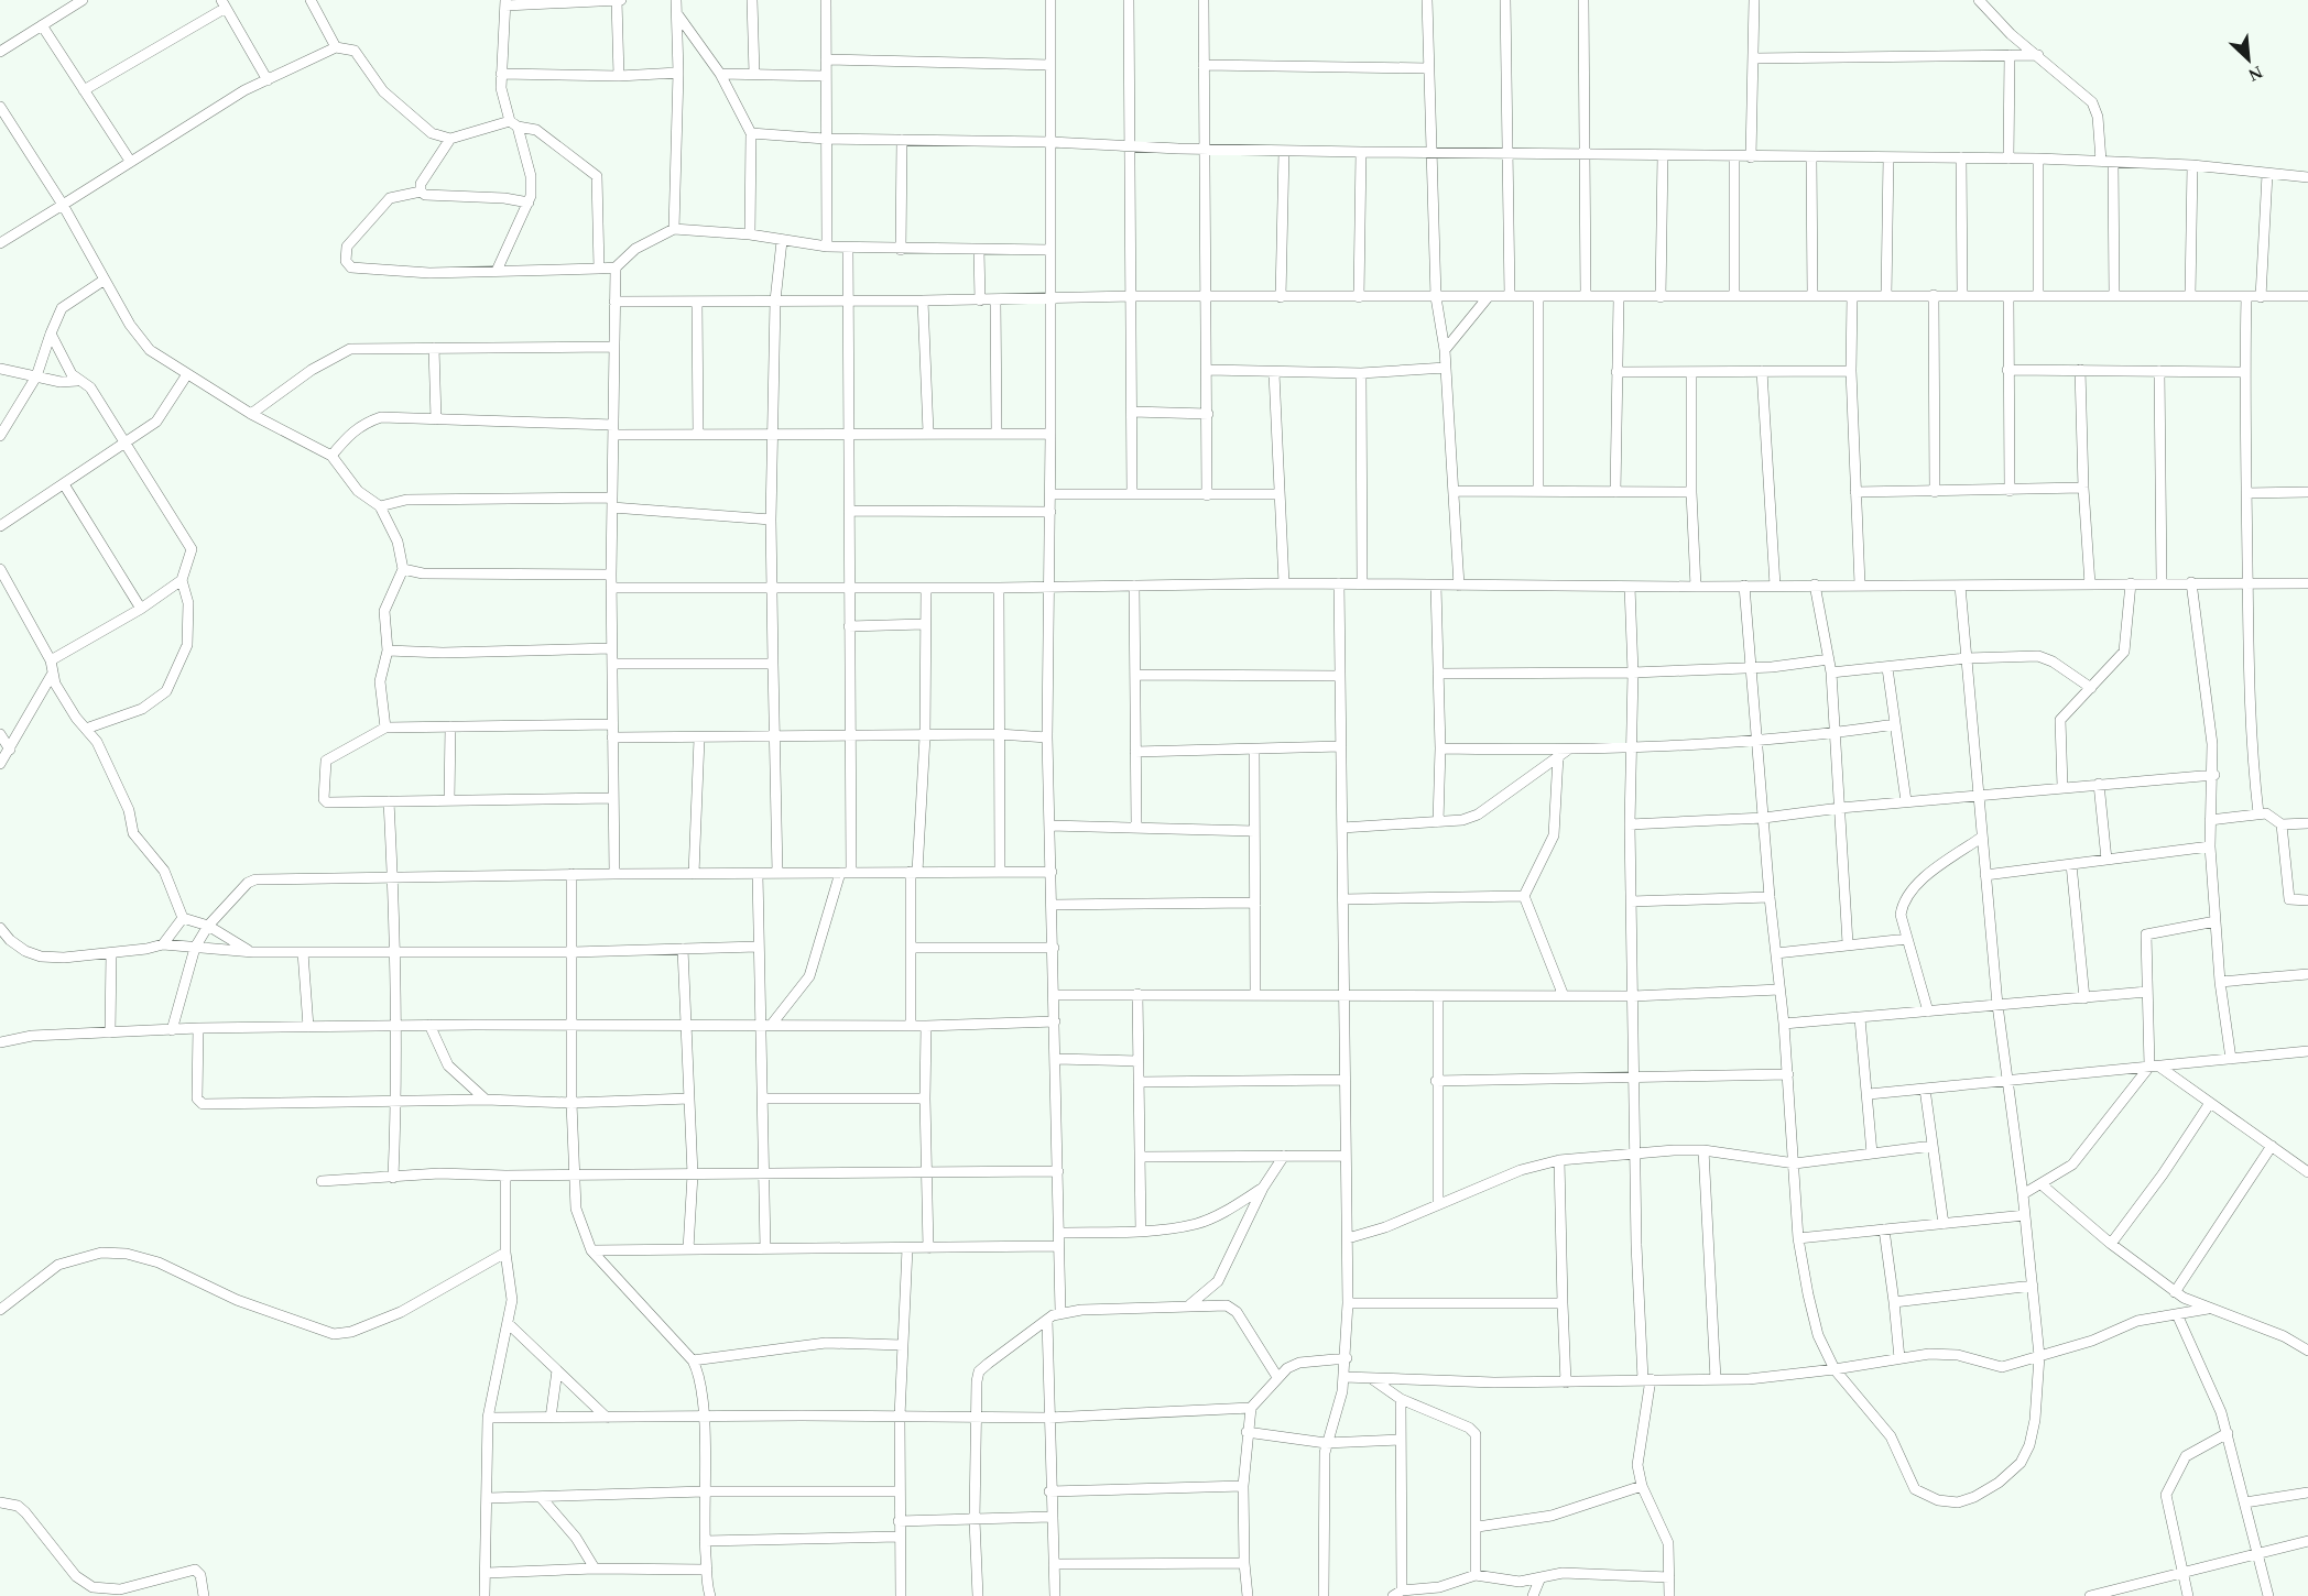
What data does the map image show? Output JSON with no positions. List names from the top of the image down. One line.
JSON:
{"north":"bottom right"}
